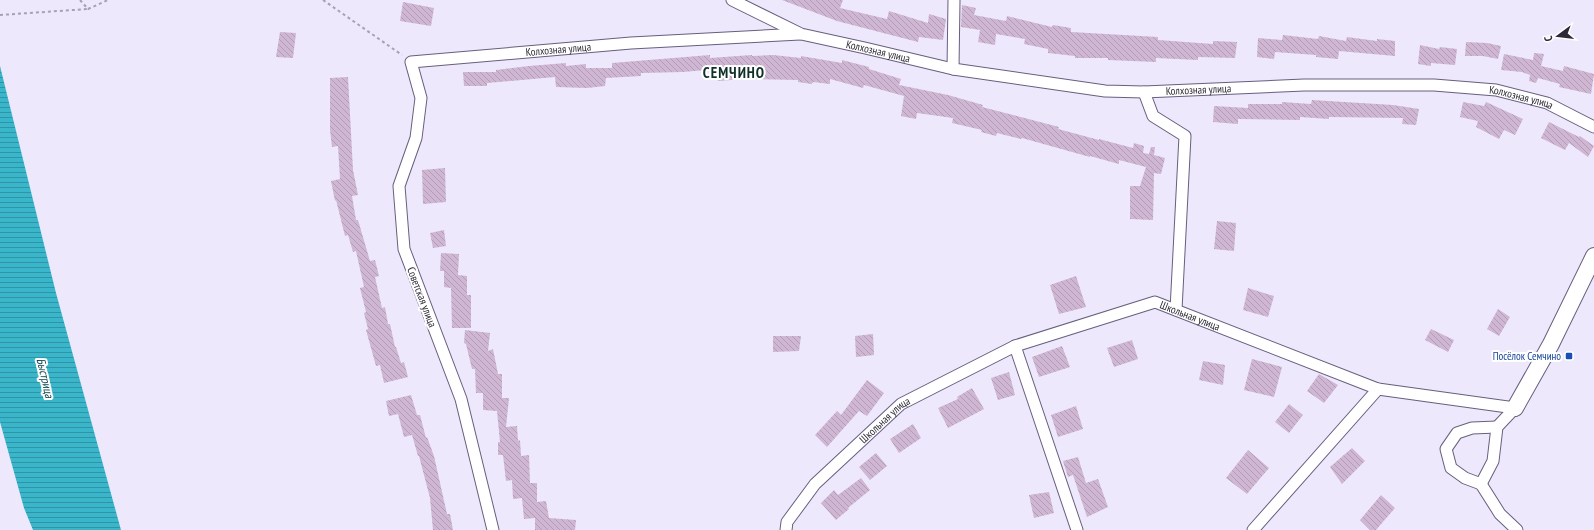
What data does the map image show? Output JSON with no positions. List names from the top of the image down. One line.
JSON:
{"streets":{"street":["Колхозная улица","Советская улица","Школьная улица"]},"crossings":[["Колхозная улица","Советская улица"]],"districts":["СЕМЧИНО"],"water":["Быстрица"],"places":{"transit":["Посёлок Семчино"]},"north":"left"}
